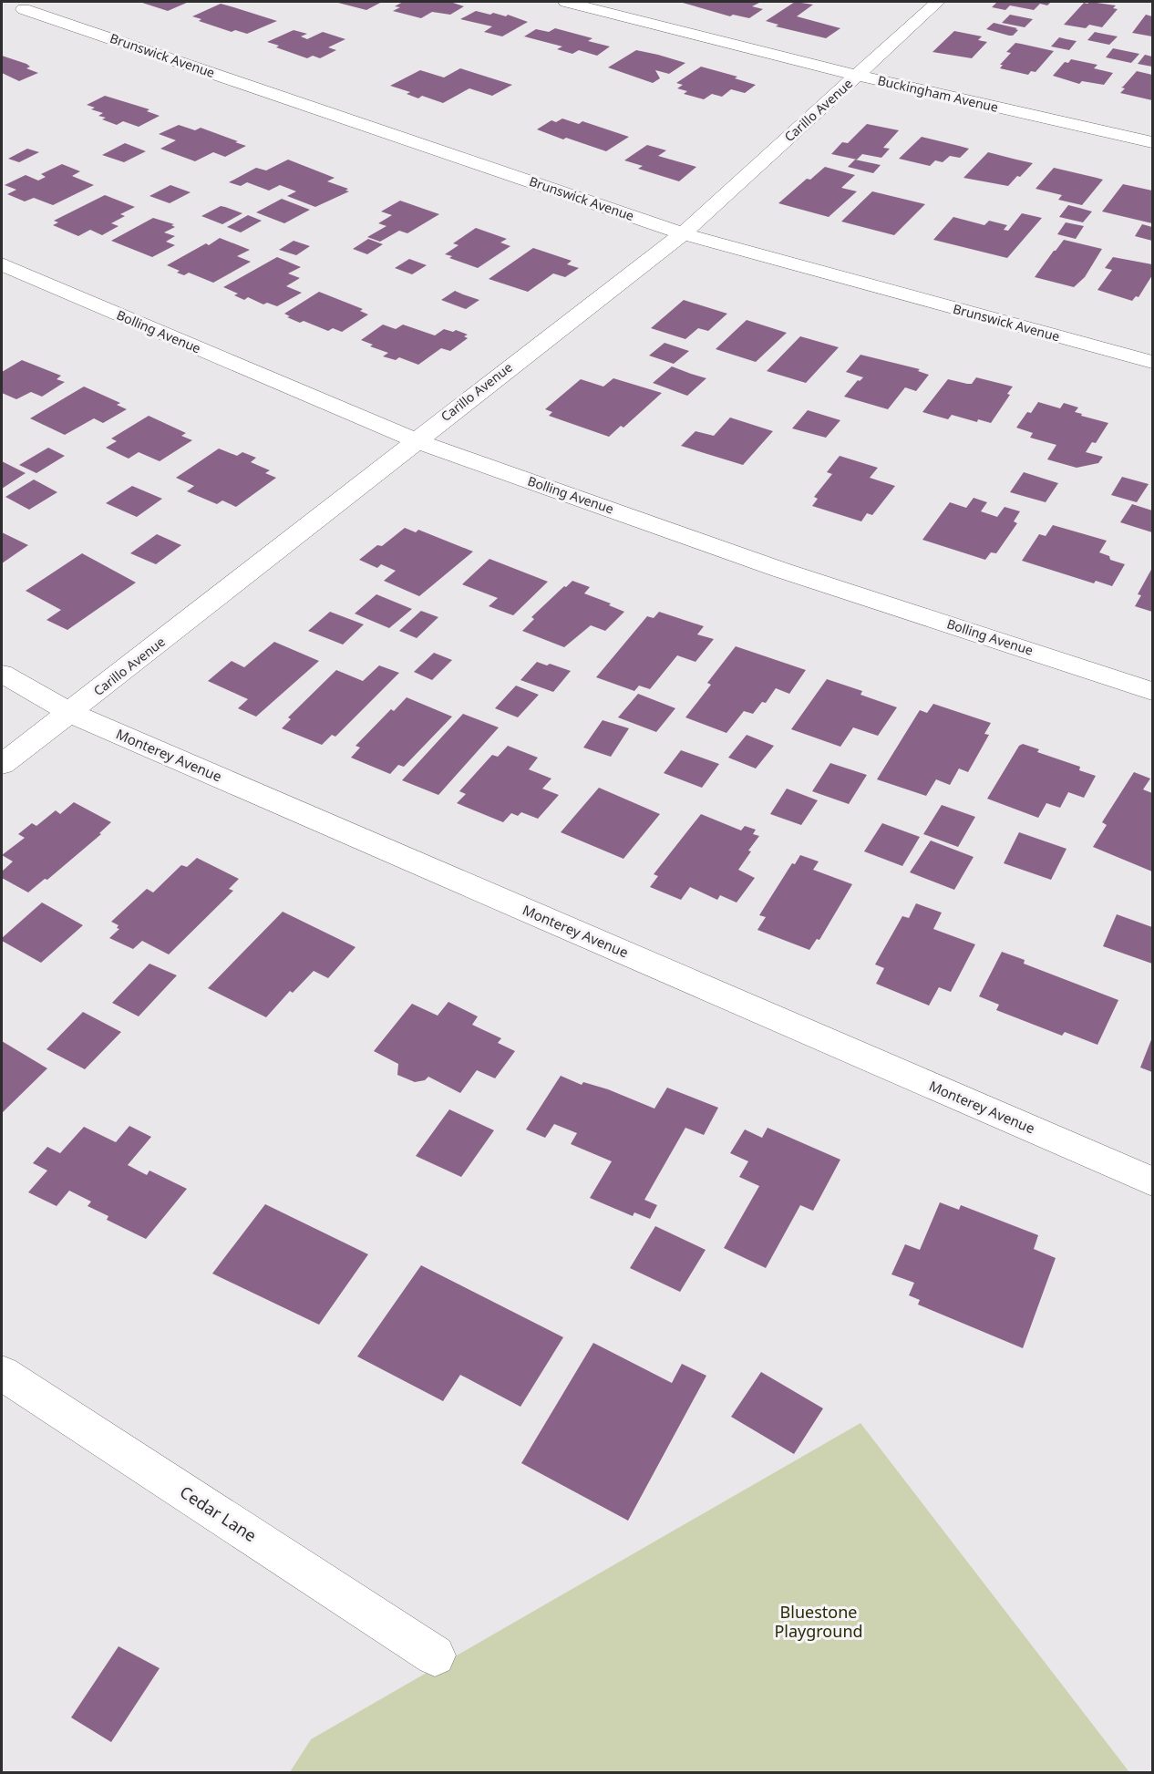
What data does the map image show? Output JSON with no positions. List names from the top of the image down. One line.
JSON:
{"streets":{"street":["Brunswick Avenue","Buckingham Avenue","Carillo Avenue","Bolling Avenue","Monterey Avenue","Cedar Lane"]},"crossings":[["Brunswick Avenue","Carillo Avenue"],["Buckingham Avenue","Carillo Avenue"],["Carillo Avenue","Bolling Avenue"],["Carillo Avenue","Monterey Avenue"]],"parks":["Bluestone Playground"]}
